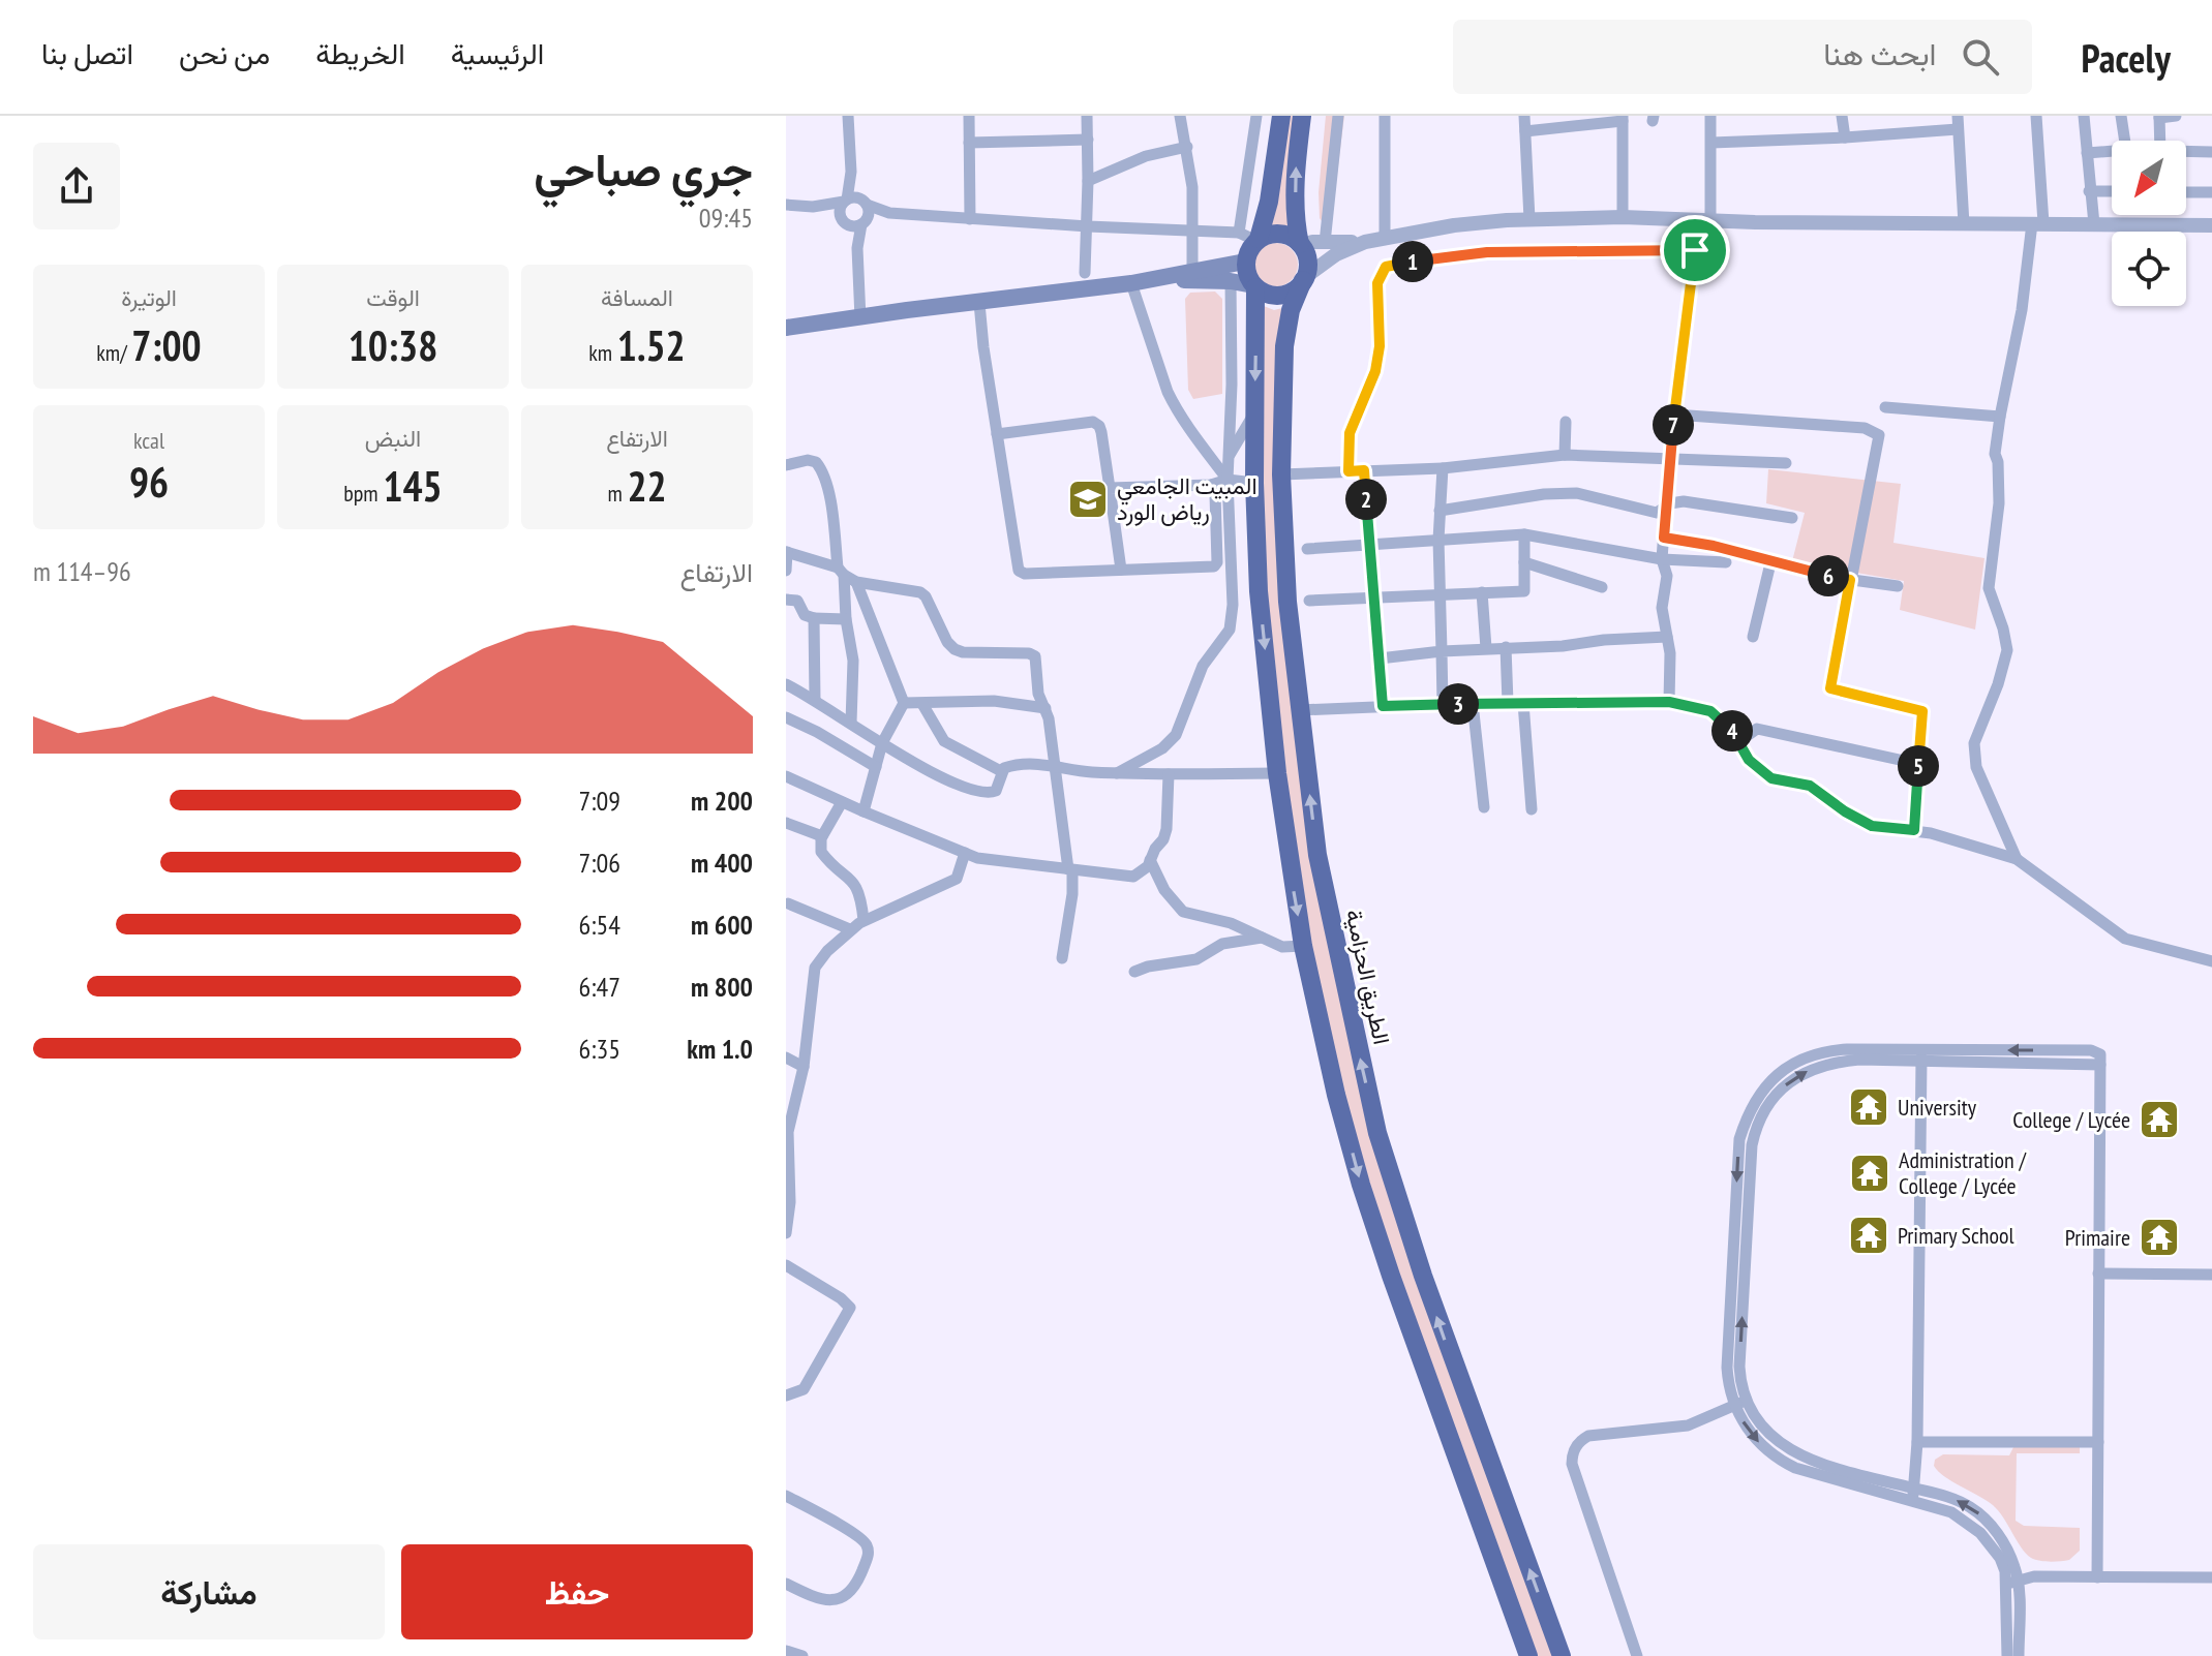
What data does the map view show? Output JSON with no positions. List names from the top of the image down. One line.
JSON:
{"streets":{"highway":["الطريق الحزامية"]},"places":{"school or university":["المبيت الجامعي رياض الورد"],"temple":["University","College / Lycée","Administration / College / Lycée","Primary School","Primaire"]},"north":"bottom left","page":{"header":"Pacely","search":"ابحث هنا","nav":["الرئيسية","الخريطة","من نحن","اتصل بنا"],"heading":["جري صباحي","09:45"],"pins":["1","7","2","6","3","4","5"],"stats":[["المسافة","1.52 km"],["الوقت","10:38"],["الوتيرة","7:00 /km"],["الارتفاع","22 m"],["النبض","145 bpm"],["kcal","96"]],"chart":["الارتفاع","96–114 m"],"list":[{"name":"200 m","note":"7:09"},{"name":"400 m","note":"7:06"},{"name":"600 m","note":"6:54"},{"name":"800 m","note":"6:47"},{"name":"1.0 km","note":"6:35"}],"buttons":["حفظ","مشاركة"]}}
